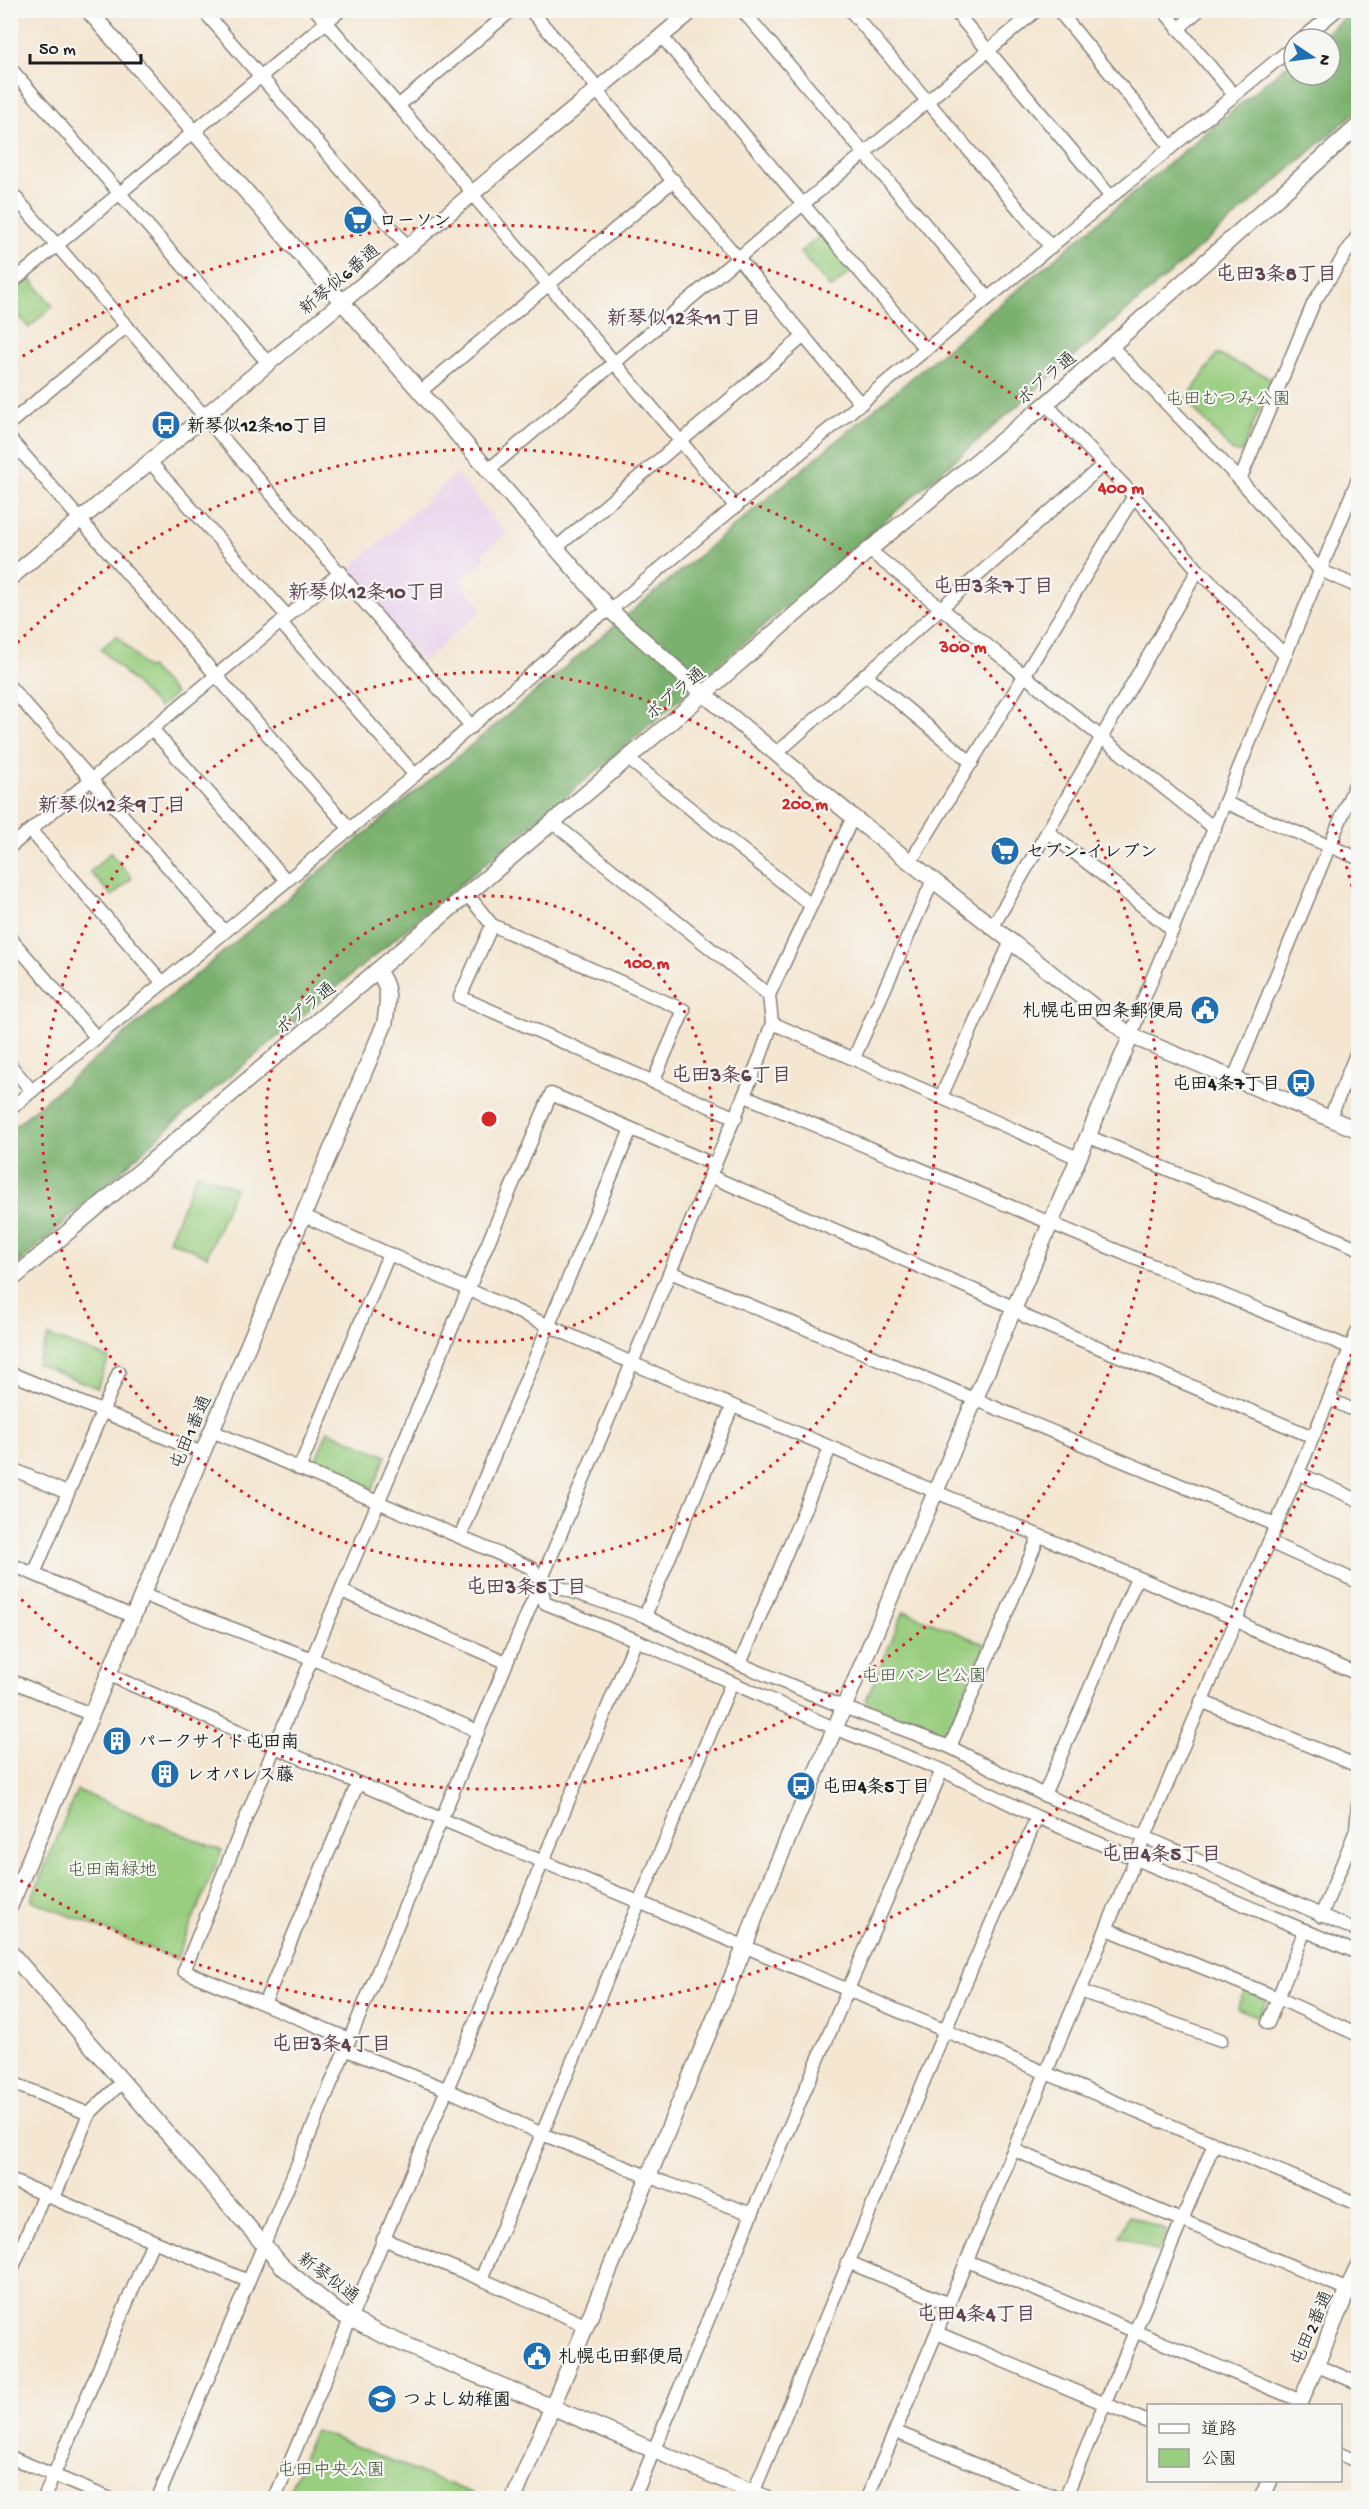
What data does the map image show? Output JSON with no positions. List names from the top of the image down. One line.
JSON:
{"streets":{"street":["新琴似6番通","ポプラ通","屯田1番通","新琴似通","屯田2番通"]},"crossings":[["ポプラ通","屯田1番通"]],"districts":["屯田3条8丁目","新琴似12条11丁目","屯田3条7丁目","新琴似12条10丁目","新琴似12条9丁目","屯田3条6丁目","屯田3条5丁目","屯田4条5丁目","屯田3条4丁目","屯田4条4丁目"],"parks":["屯田むつみ公園","屯田バンビ公園","屯田南緑地","屯田中央公園"],"places":{"supermarket":["ローソン","セブン-イレブン"],"bus stop":["新琴似12条10丁目","屯田4条7丁目","屯田4条5丁目"],"public building":["札幌屯田四条郵便局","札幌屯田郵便局"],"building":["パークサイド屯田南","レオパレス藤"],"school or university":["つよし幼稚園"]},"legend":["道路","公園"],"scale_bar":"50 m","north":"right","rings":["400 m","300 m","200 m","100 m"]}
